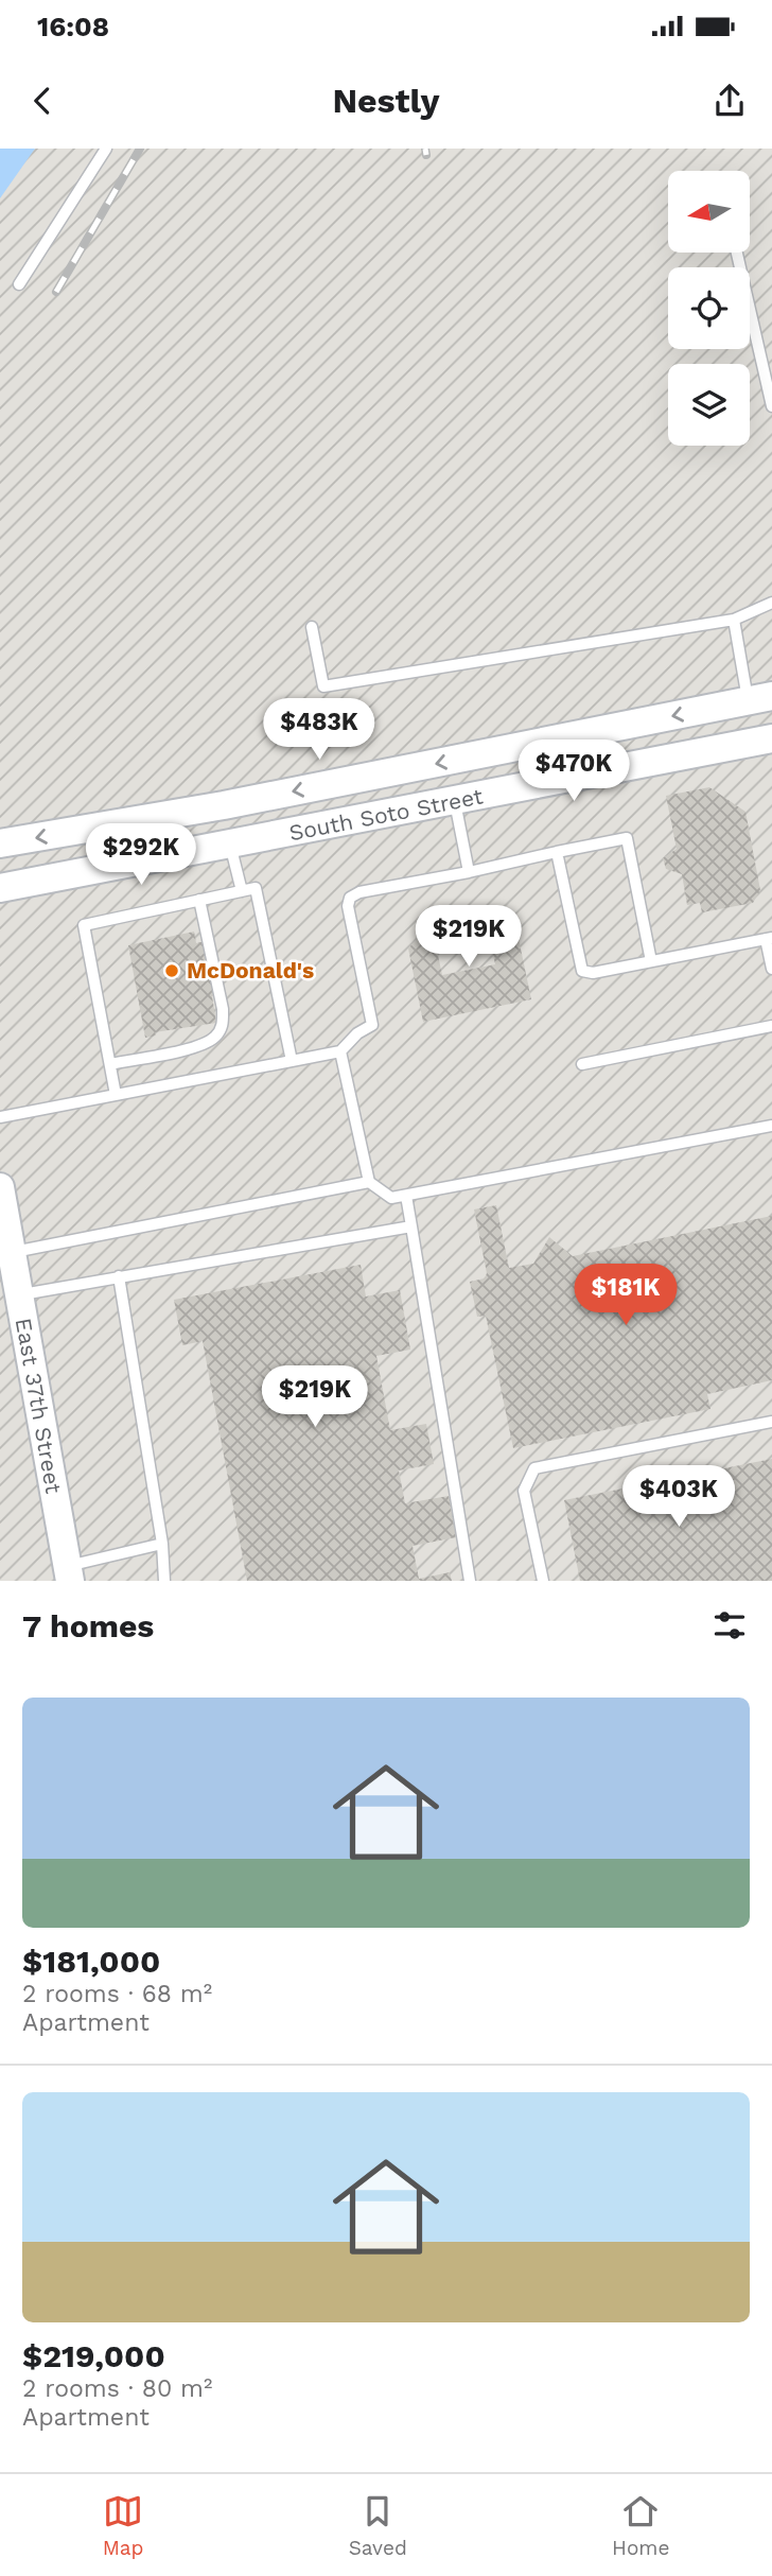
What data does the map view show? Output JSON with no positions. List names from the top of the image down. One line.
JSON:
{"streets":{"main road":["South Soto Street","East 37th Street"]},"places":["McDonald's"],"north":"left","page":{"status":"16:08","header":"Nestly","price":["$483K","$470K","$292K","$219K","$181K","$219K","$403K"],"heading":"7 homes","list":[{"name":"$181,000","note":"2 rooms · 68 m² · Apartment"},{"name":"$219,000","note":"2 rooms · 80 m² · Apartment"}],"tabs":["Map","Saved","Home"]}}
